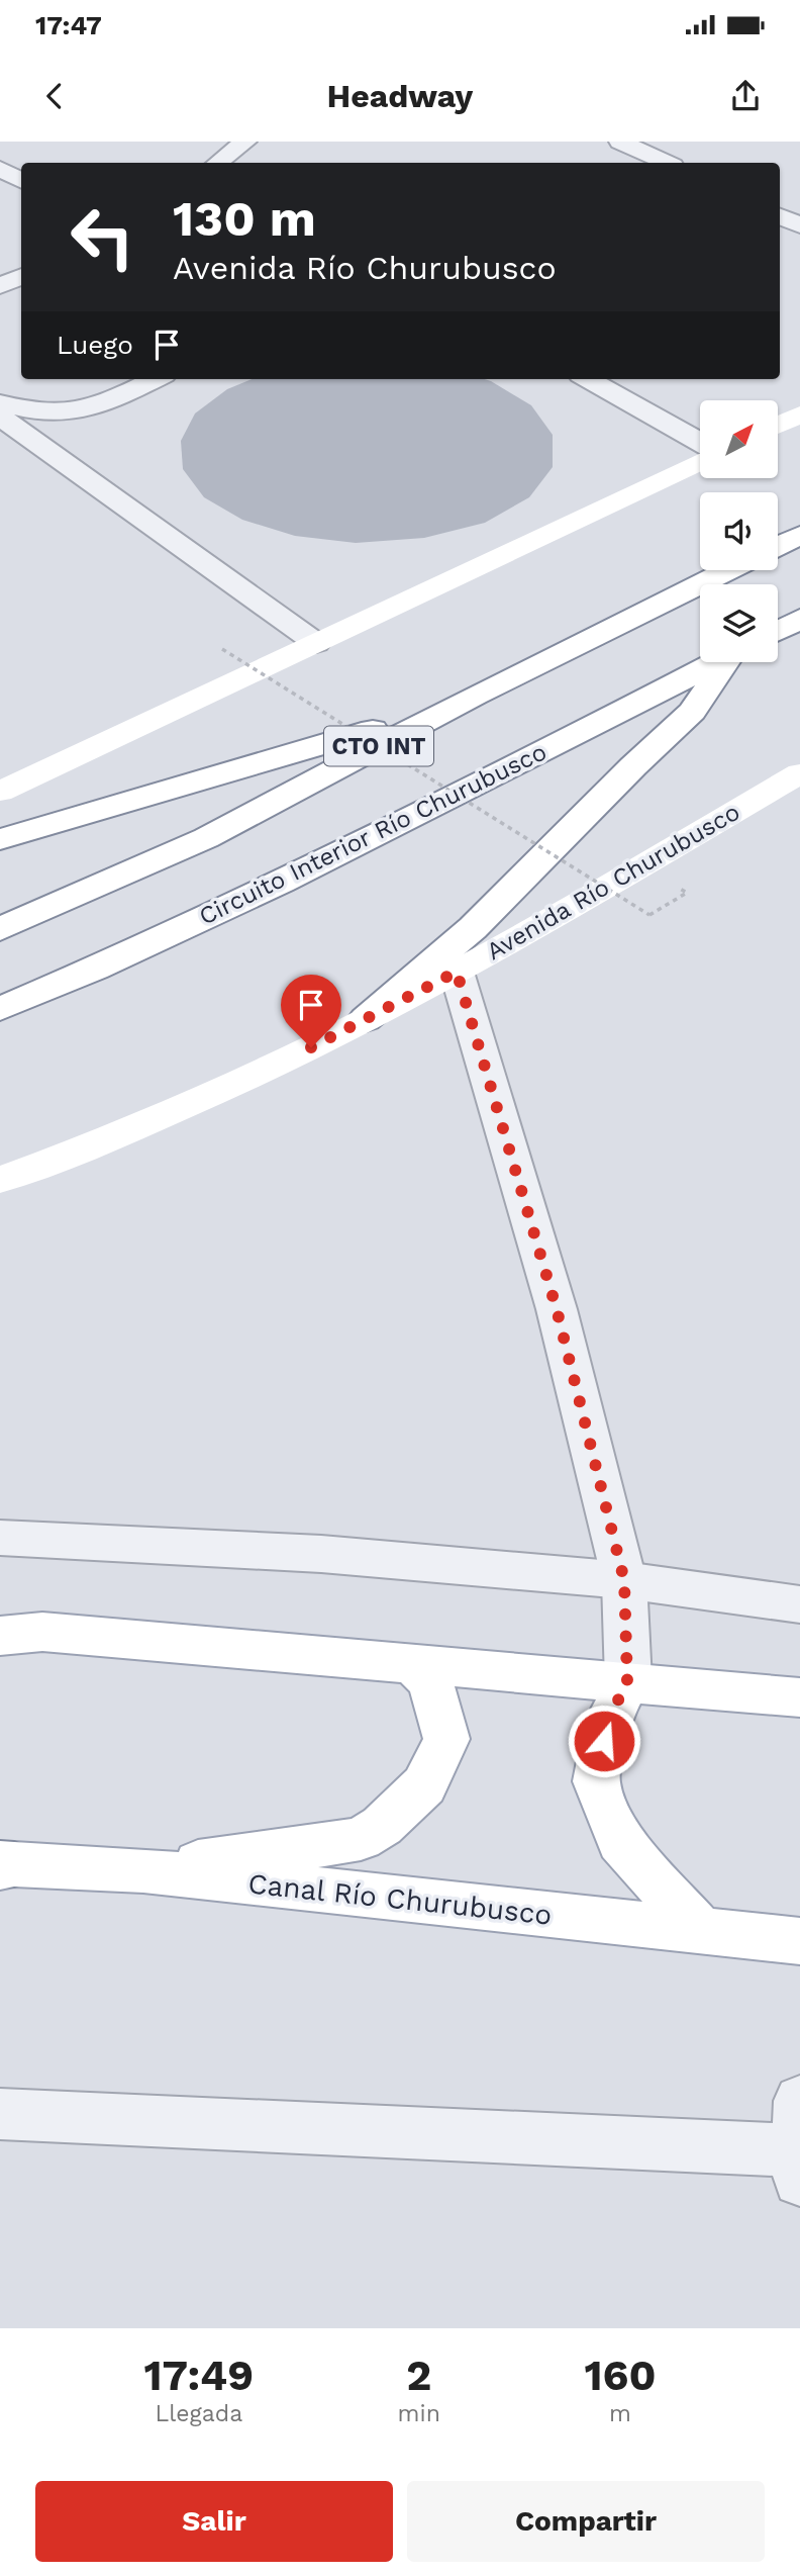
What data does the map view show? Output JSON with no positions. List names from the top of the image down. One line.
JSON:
{"streets":{"main road":["CTO INT","Circuito Interior Río Churubusco","Avenida Río Churubusco","Canal Río Churubusco"]},"north":"top right","page":{"status":"17:47","header":"Headway","turn":["130 m","Avenida Río Churubusco"],"then":"Luego","eta":["17:49","Llegada","2","min","160","m"],"buttons":["Salir","Compartir"]}}
